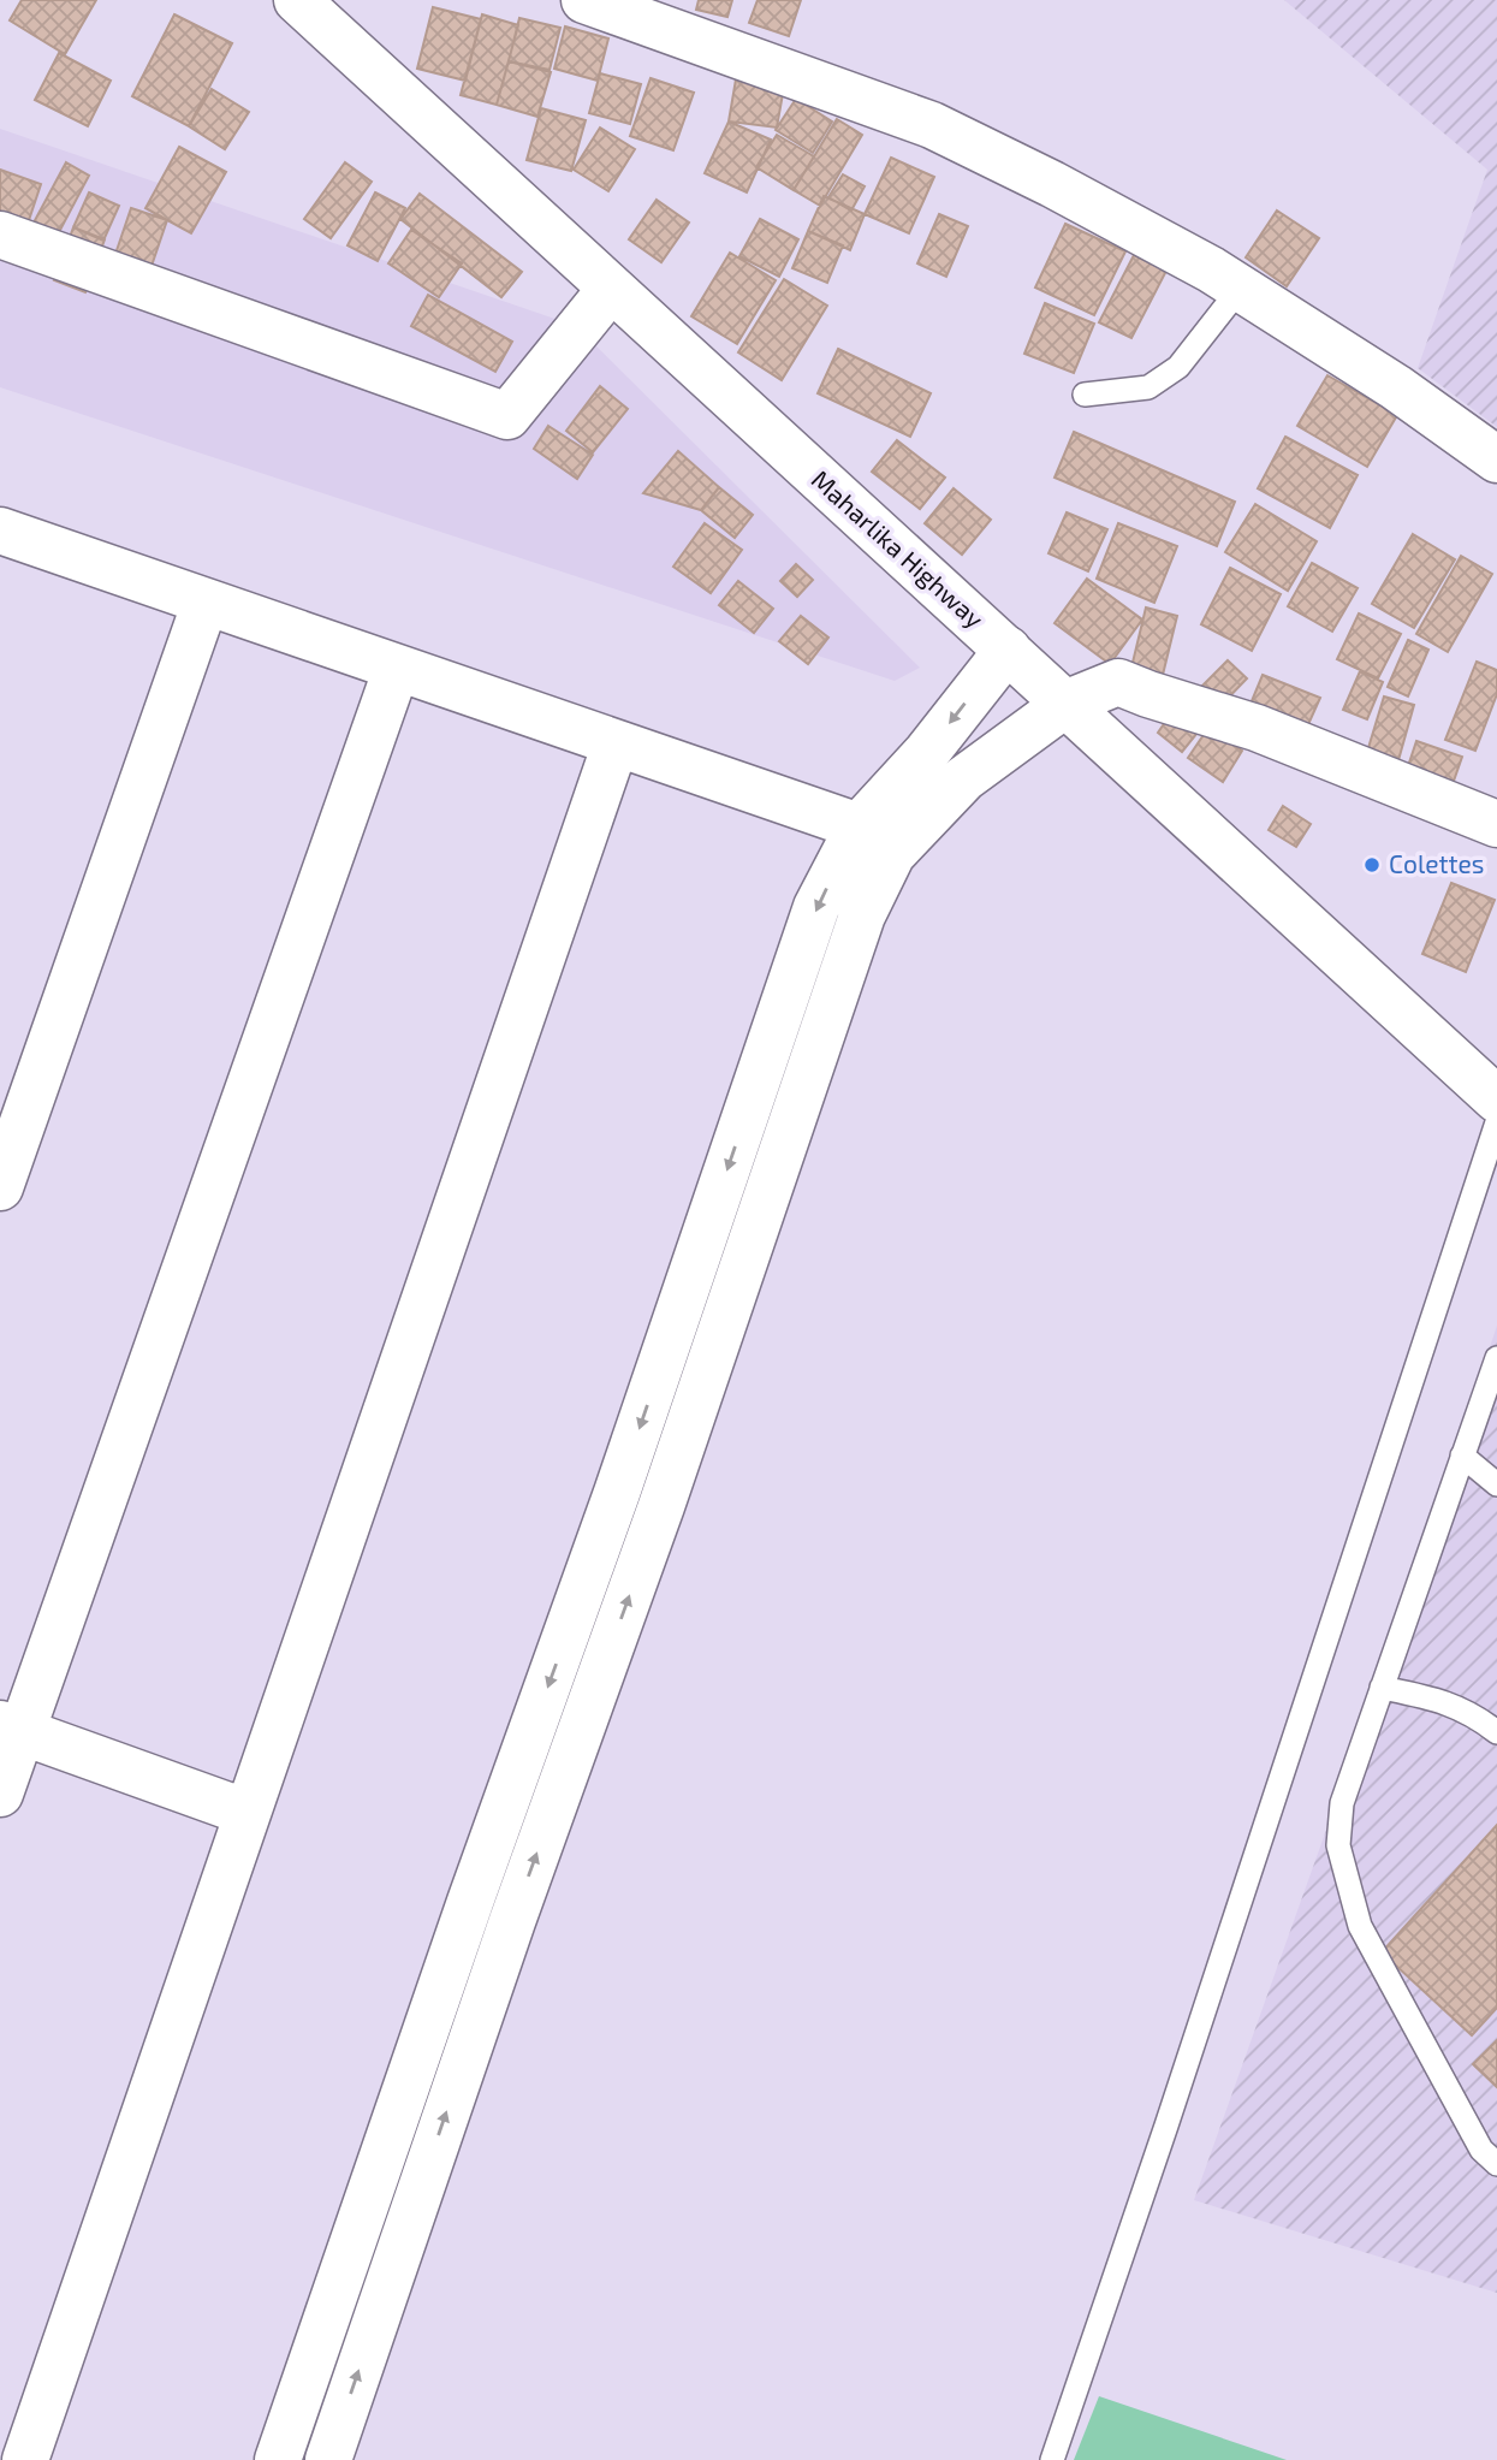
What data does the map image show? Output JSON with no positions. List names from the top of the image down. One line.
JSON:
{"streets":{"main road":["Maharlika Highway"]},"places":["Colettes"]}
